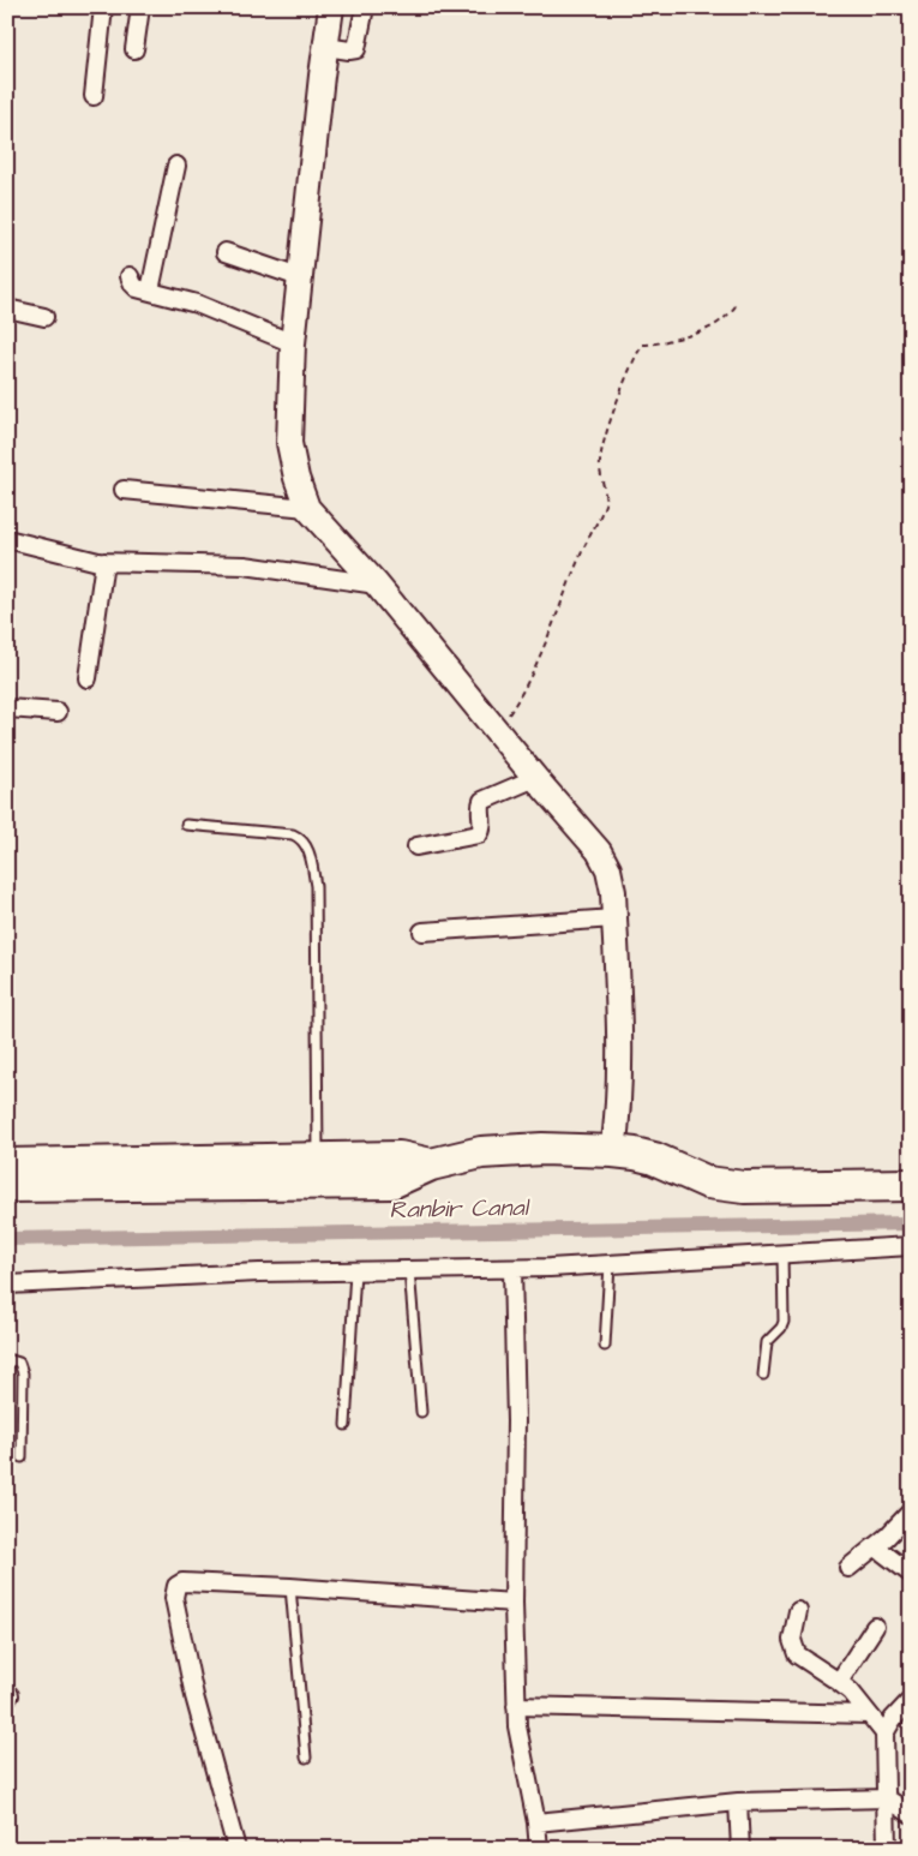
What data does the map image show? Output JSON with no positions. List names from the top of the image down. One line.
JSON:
{"water":["Ranbir Canal"]}
